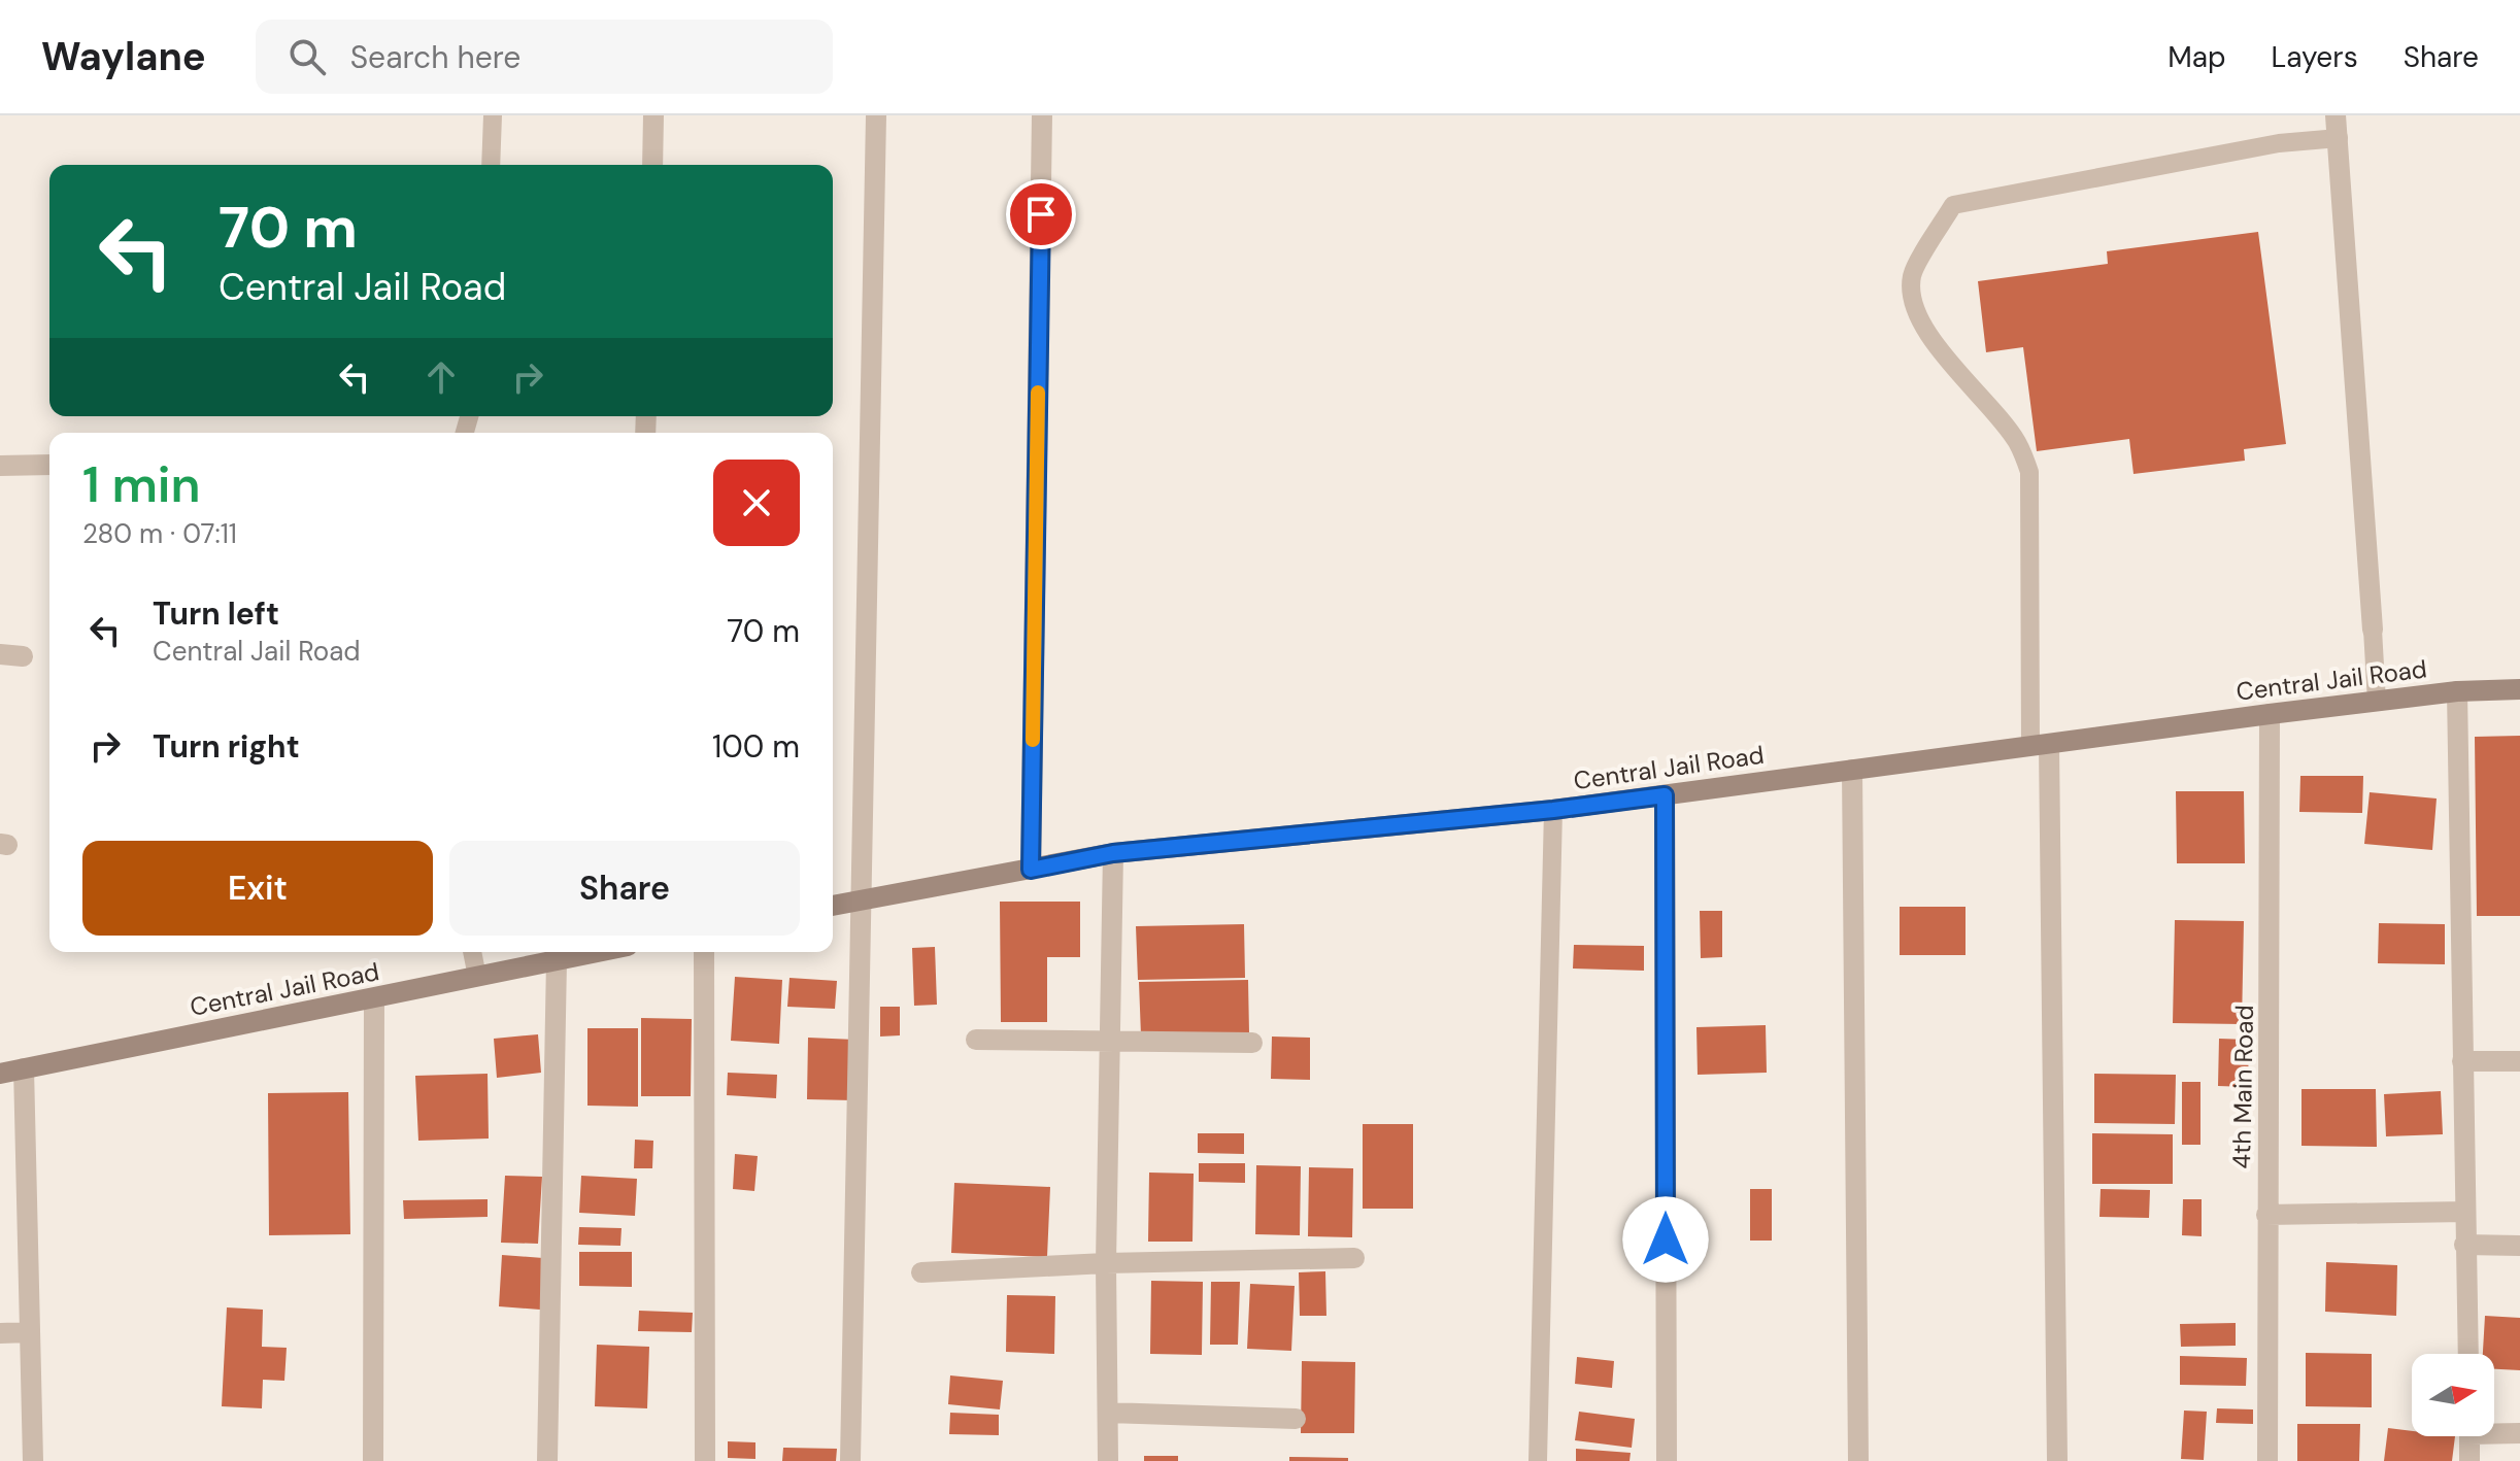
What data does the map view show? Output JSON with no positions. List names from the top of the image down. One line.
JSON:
{"streets":{"main road":["Central Jail Road"],"street":["4th Main Road"]},"crossings":[["Central Jail Road","4th Main Road"]],"north":"right","page":{"header":"Waylane","search":"Search here","nav":["Map","Layers","Share"],"turn":["70 m","Central Jail Road"],"heading":["1 min","280 m · 07:11"],"list":[{"name":"Turn left","note":"Central Jail Road","value":"70 m"},{"name":"Turn right","value":"100 m"}],"buttons":["Exit","Share"]}}
